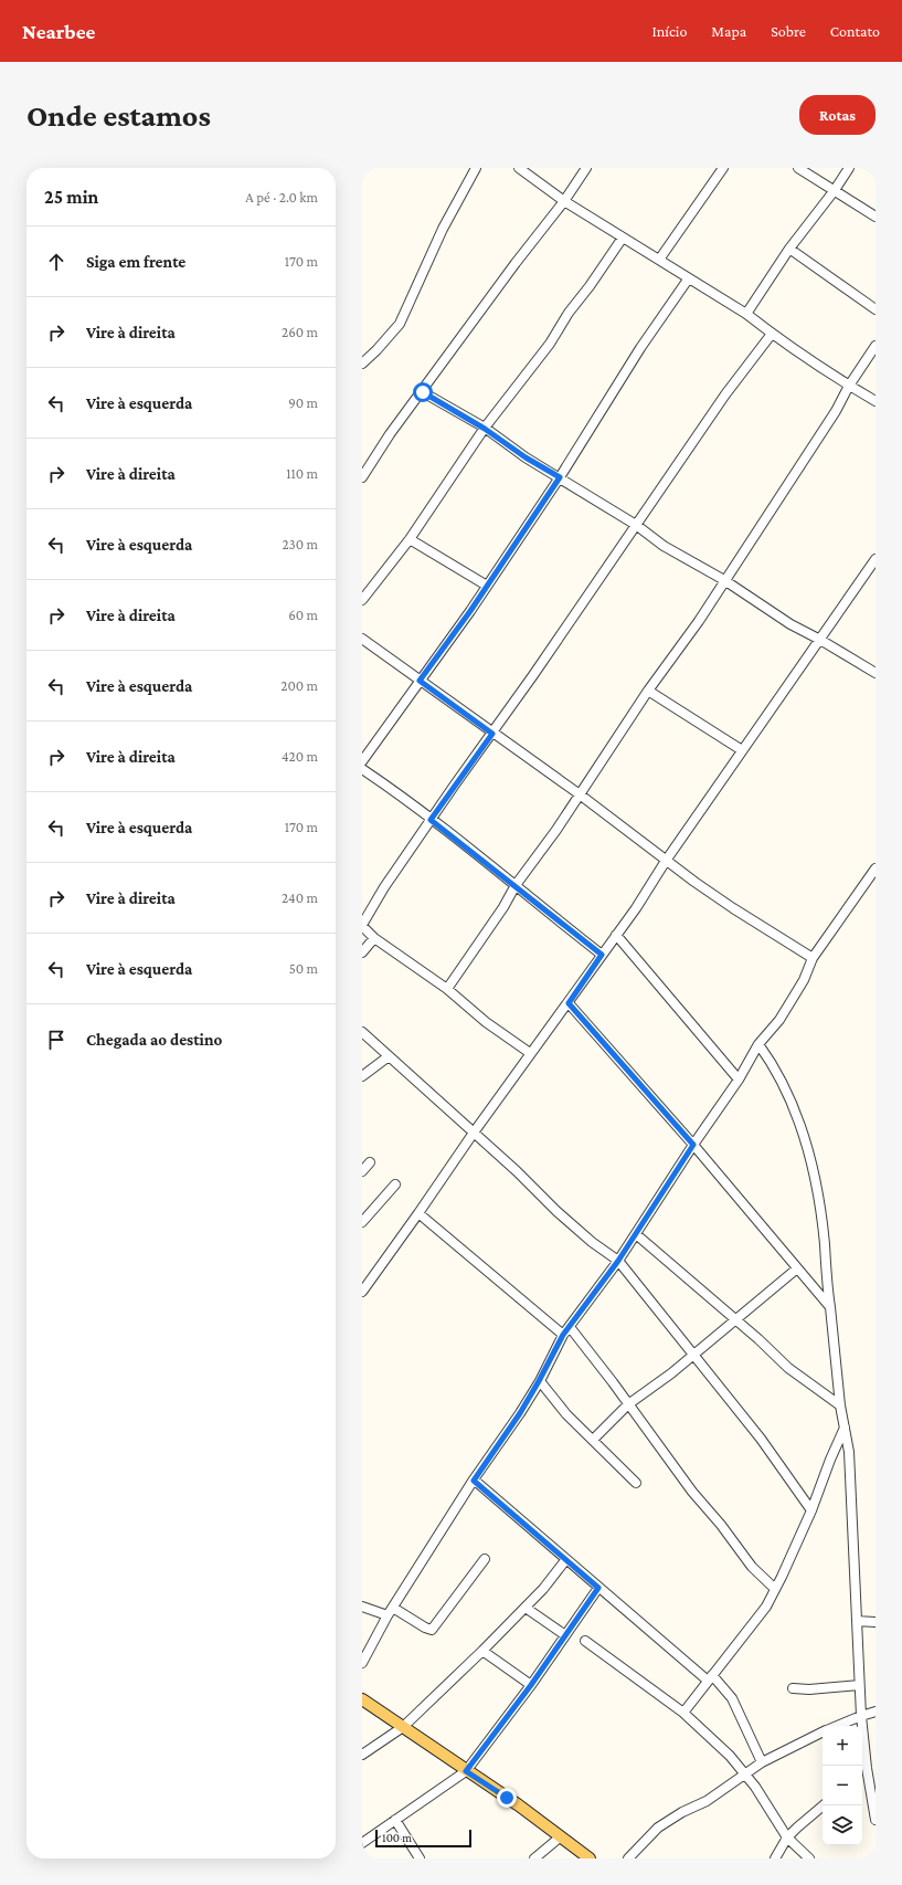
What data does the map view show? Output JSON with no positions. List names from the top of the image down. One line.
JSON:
{"scale_bar":"100 m","page":{"header":"Nearbee","nav":["Início","Mapa","Sobre","Contato"],"buttons":"Rotas","title":"Onde estamos","heading":["25 min","A pé · 2.0 km"],"list":[["Siga em frente","170 m"],["Vire à direita","260 m"],["Vire à esquerda","90 m"],["Vire à direita","110 m"],["Vire à esquerda","230 m"],["Vire à direita","60 m"],["Vire à esquerda","200 m"],["Vire à direita","420 m"],["Vire à esquerda","170 m"],["Vire à direita","240 m"],["Vire à esquerda","50 m"],"Chegada ao destino"],"map_buttons":["+","−"],"scale":"100 m"}}
